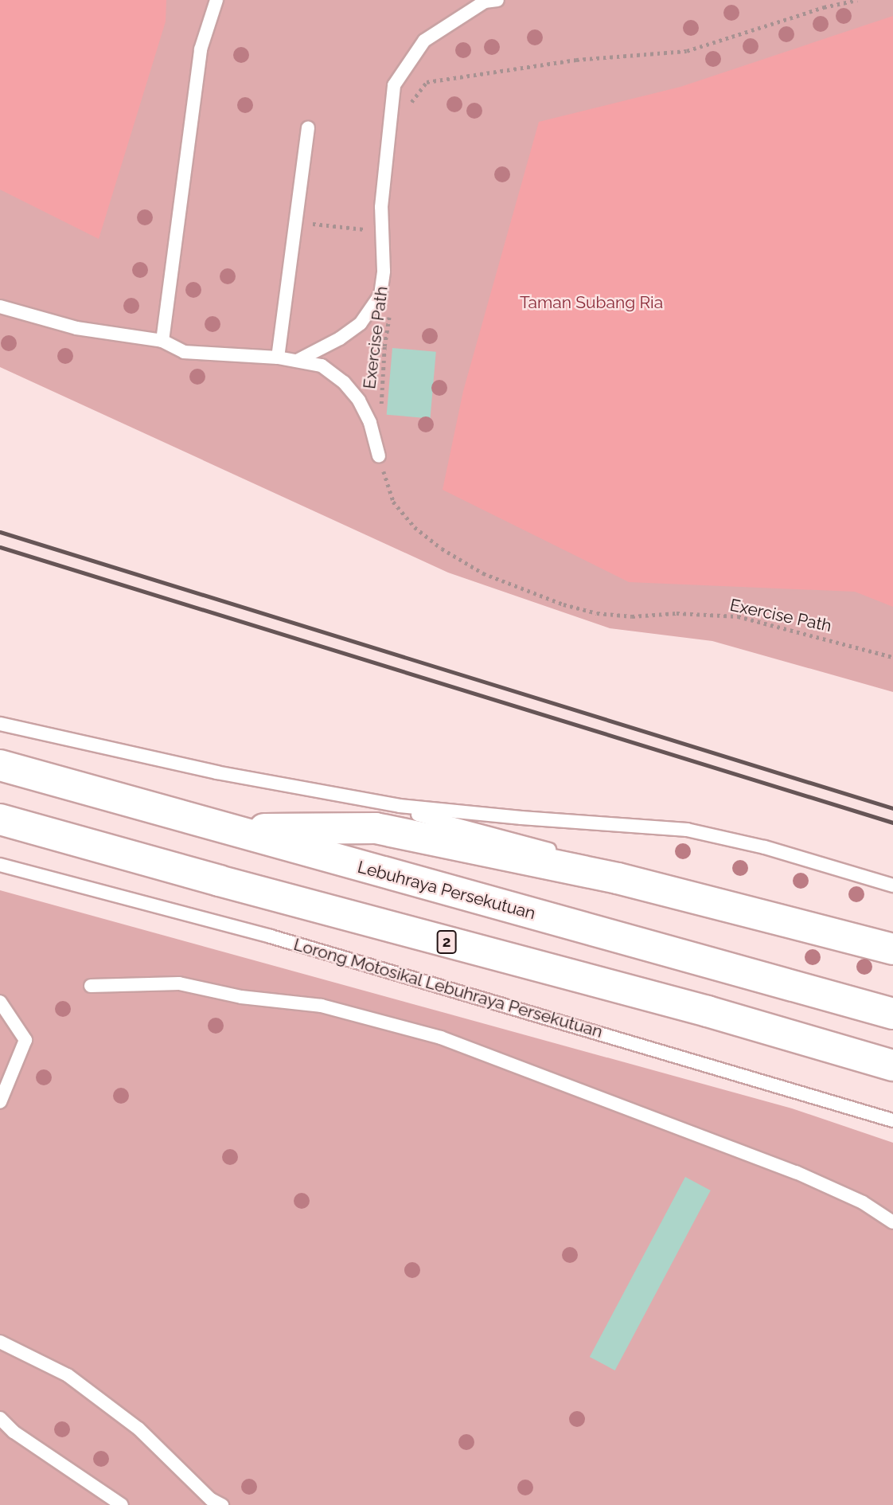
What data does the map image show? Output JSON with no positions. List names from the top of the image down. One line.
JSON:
{"streets":{"highway":["Lebuhraya Persekutuan","2"],"lane":["Lorong Motosikal Lebuhraya Persekutuan"],"path":["Exercise Path"]},"parks":["Taman Subang Ria"]}
